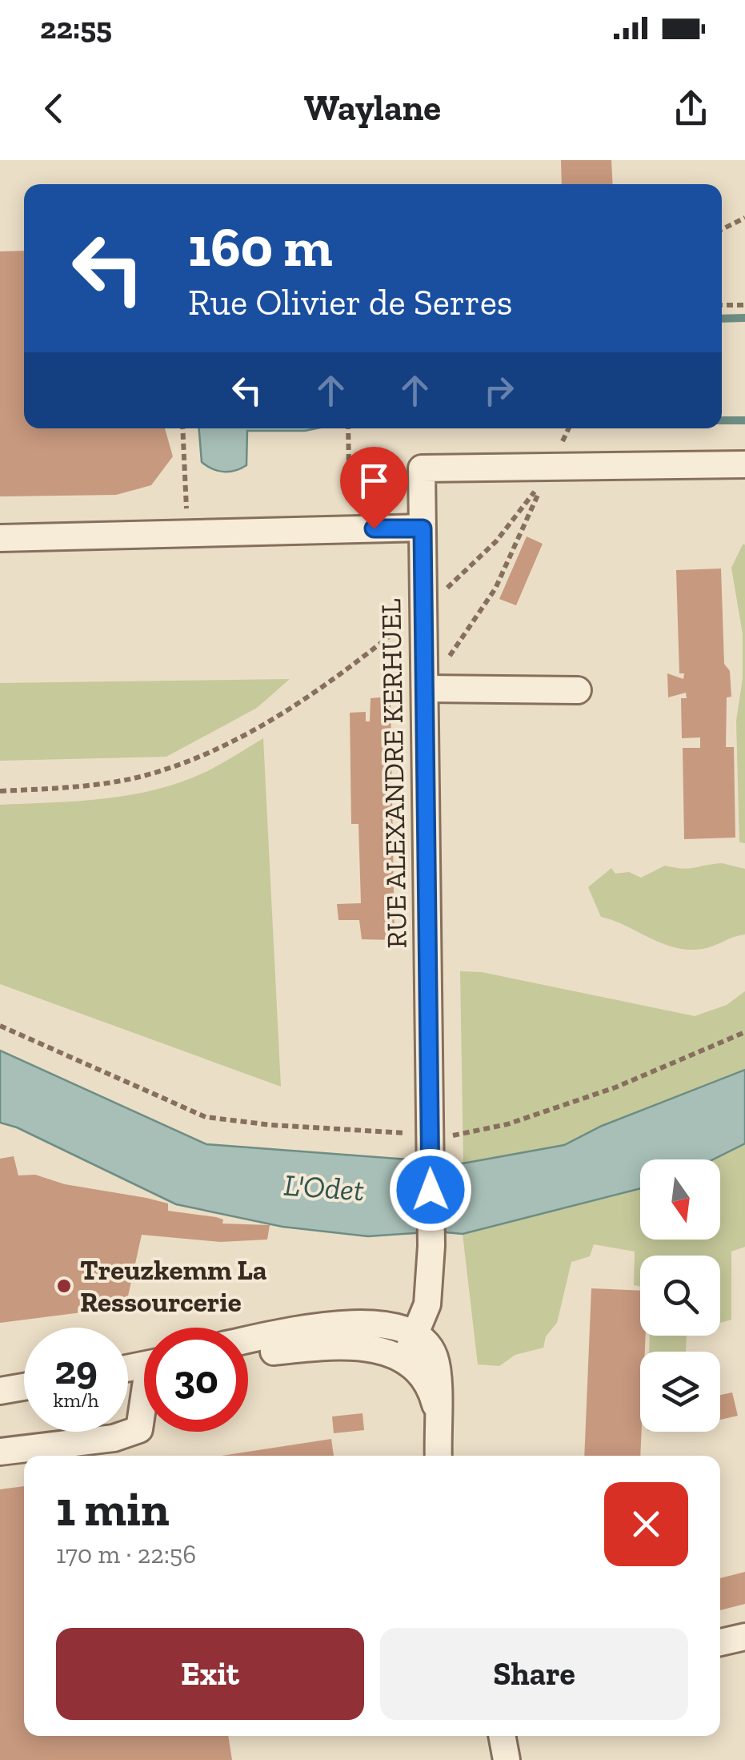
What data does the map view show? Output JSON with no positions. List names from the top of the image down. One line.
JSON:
{"streets":{"street":["RUE ALEXANDRE KERHUEL"]},"water":["L'Odet"],"places":["Treuzkemm La Ressourcerie"],"north":"bottom","page":{"status":"22:55","header":"Waylane","turn":["160 m","Rue Olivier de Serres"],"speed":"29 km/h","limit":"30","heading":["1 min","170 m · 22:56"],"buttons":["Exit","Share"]}}
